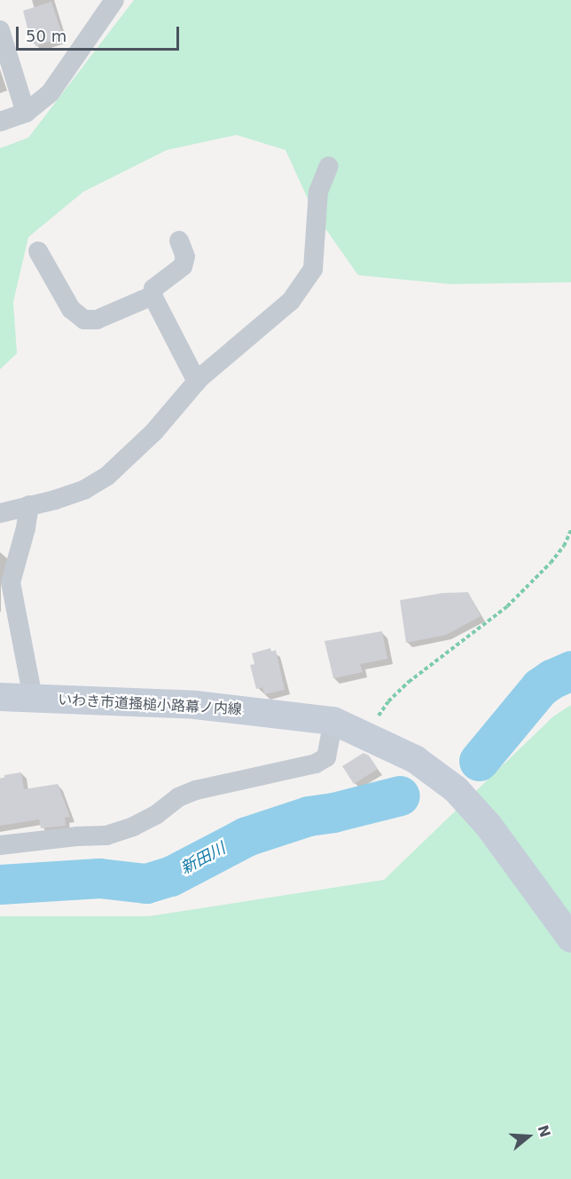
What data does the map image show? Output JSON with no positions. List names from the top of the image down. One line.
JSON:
{"streets":{"street":["いわき市道搔槌小路幕ノ内線"]},"water":["新田川"],"scale_bar":"50 m","north":"right"}
